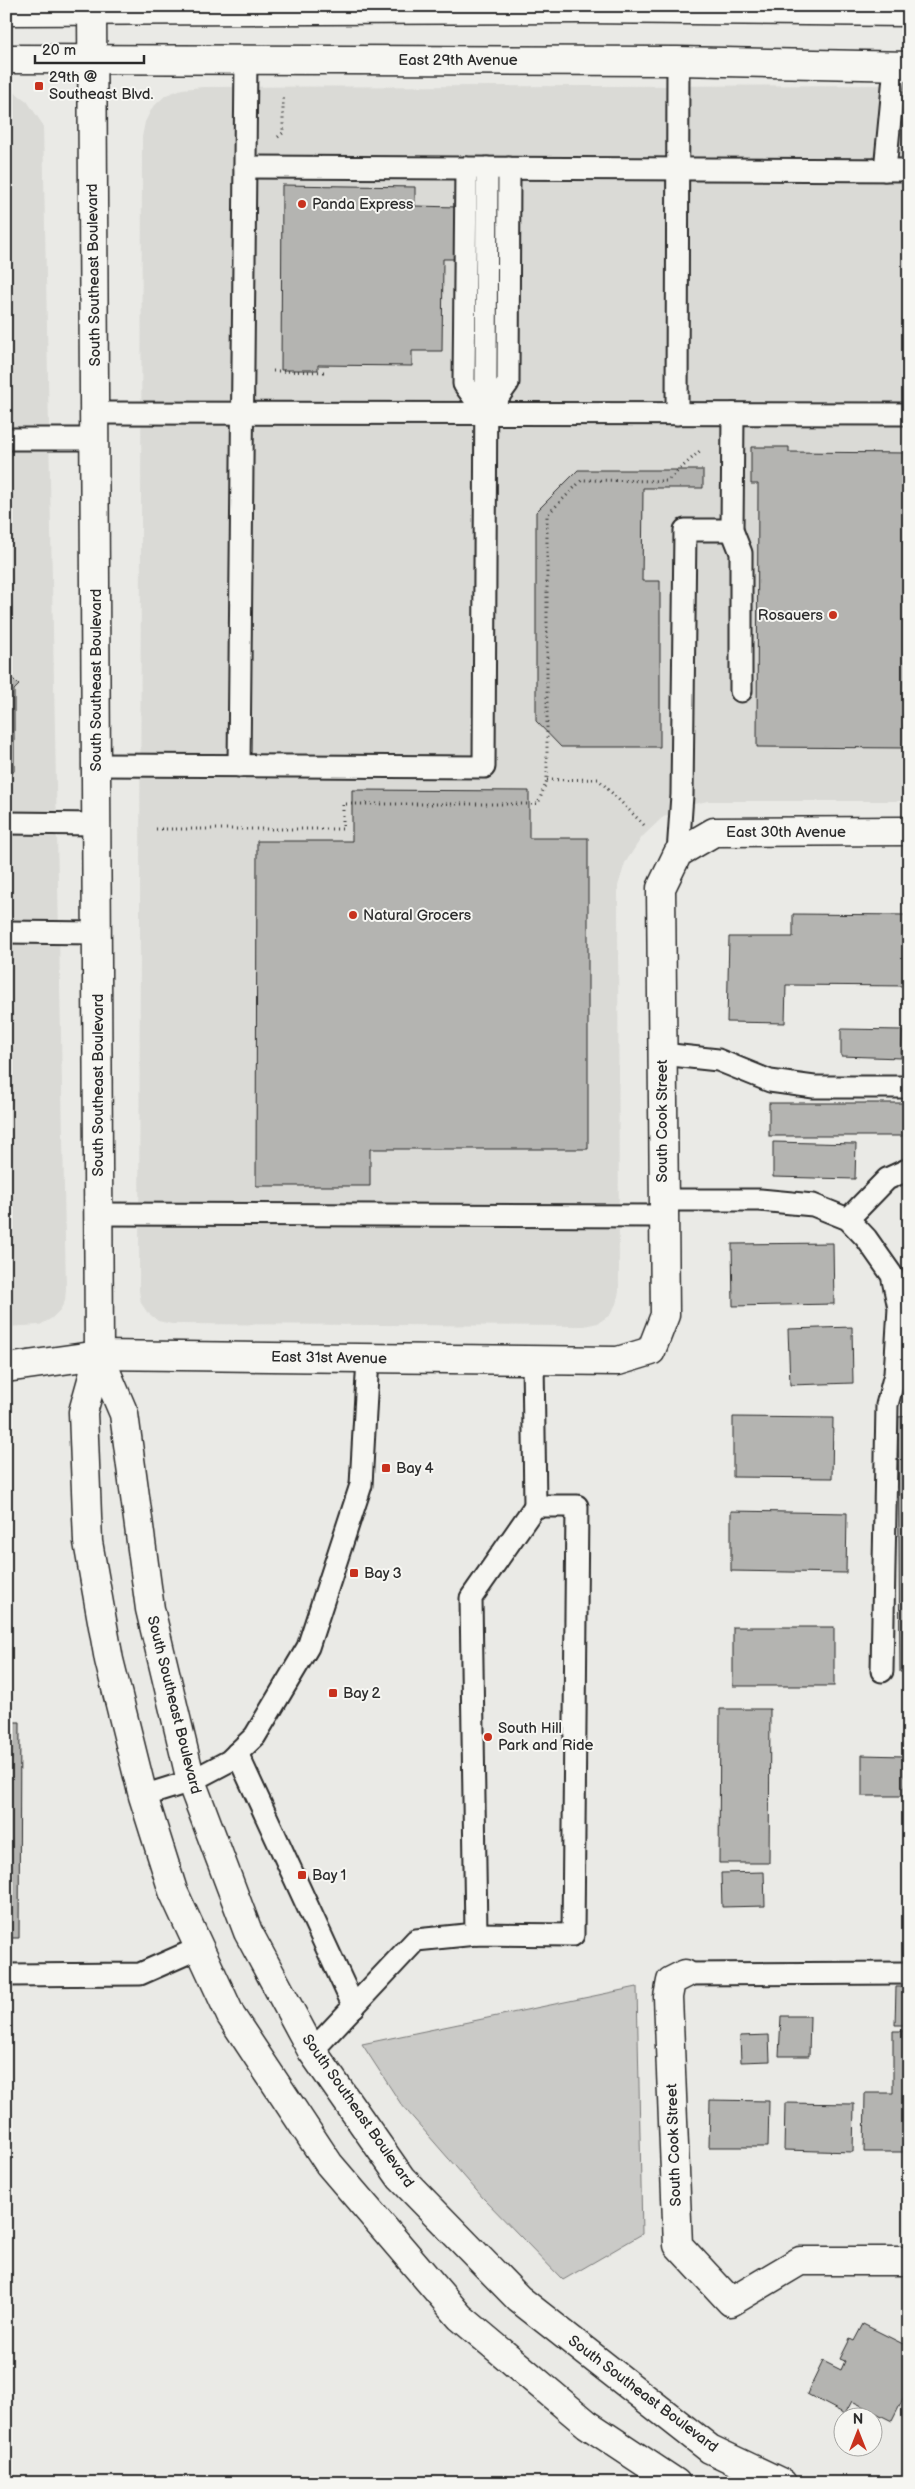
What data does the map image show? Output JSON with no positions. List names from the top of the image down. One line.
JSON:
{"streets":{"main road":["East 29th Avenue","South Southeast Boulevard","East 30th Avenue","South Cook Street","East 31st Avenue"]},"crossings":[["East 29th Avenue","South Southeast Boulevard"],["South Southeast Boulevard","East 31st Avenue"],["East 30th Avenue","South Cook Street"],["South Cook Street","East 31st Avenue"]],"places":{"transit":["29th @ Southeast Blvd.","Bay 4","Bay 3","Bay 2","Bay 1"],"other":["Panda Express","Rosauers","Natural Grocers","South Hill Park and Ride"]},"scale_bar":"20 m","north":"top"}
